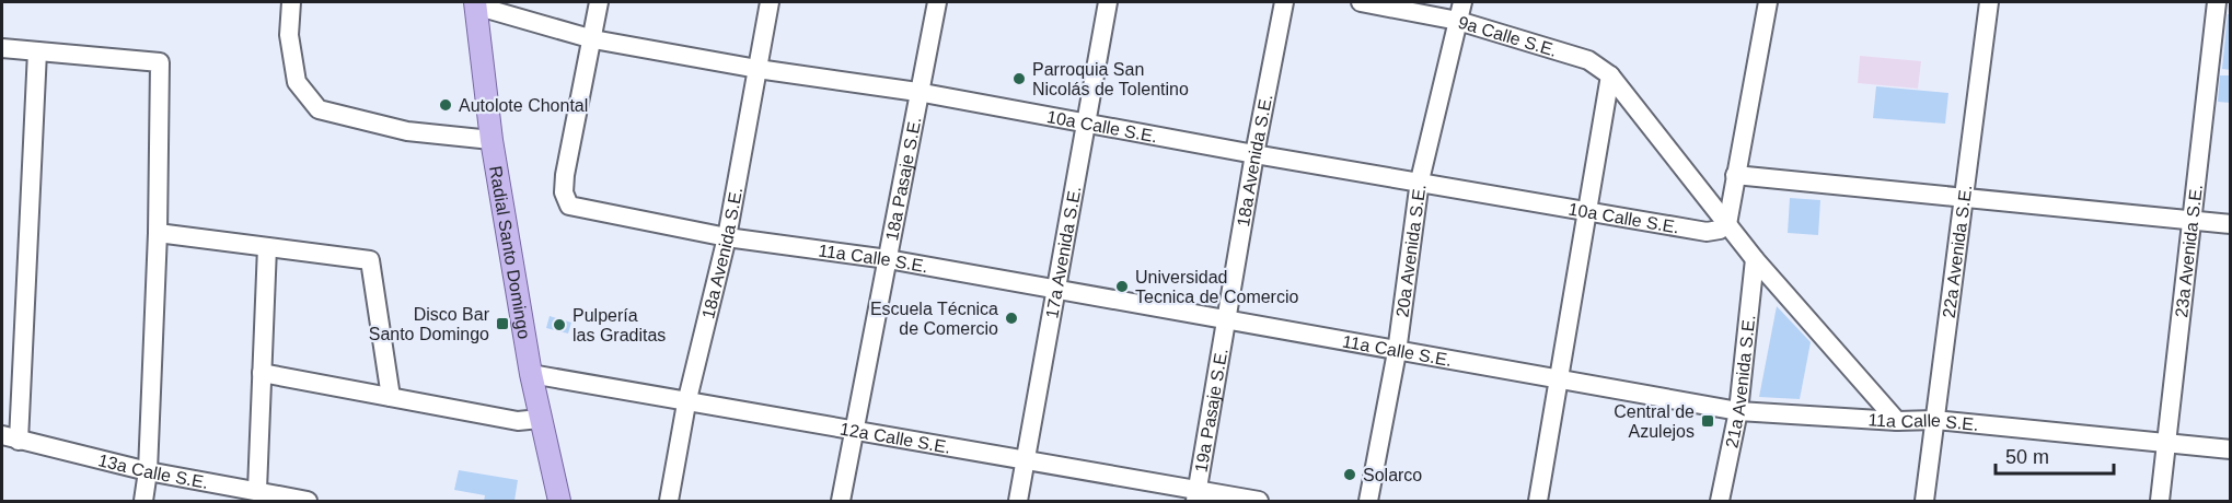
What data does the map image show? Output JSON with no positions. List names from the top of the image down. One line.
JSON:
{"streets":{"main road":["Radial Santo Domingo"],"street":["9a Calle S.E.","10a Calle S.E.","18a Avenida S.E.","18a Pasaje S.E.","20a Avenida S.E.","17a Avenida S.E.","22a Avenida S.E.","23a Avenida S.E.","11a Calle S.E.","21a Avenida S.E.","19a Pasaje S.E.","12a Calle S.E.","13a Calle S.E."]},"crossings":[["9a Calle S.E.","10a Calle S.E."],["9a Calle S.E.","20a Avenida S.E."],["9a Calle S.E.","11a Calle S.E."],["9a Calle S.E.","21a Avenida S.E."],["10a Calle S.E.","18a Avenida S.E."],["10a Calle S.E.","18a Pasaje S.E."],["10a Calle S.E.","20a Avenida S.E."],["10a Calle S.E.","17a Avenida S.E."],["10a Calle S.E.","Radial Santo Domingo"],["10a Calle S.E.","11a Calle S.E."],["18a Avenida S.E.","11a Calle S.E."],["18a Avenida S.E.","19a Pasaje S.E."],["18a Avenida S.E.","12a Calle S.E."],["18a Pasaje S.E.","11a Calle S.E."],["18a Pasaje S.E.","12a Calle S.E."],["20a Avenida S.E.","11a Calle S.E."],["17a Avenida S.E.","11a Calle S.E."],["17a Avenida S.E.","12a Calle S.E."],["22a Avenida S.E.","11a Calle S.E."],["23a Avenida S.E.","11a Calle S.E."],["Radial Santo Domingo","12a Calle S.E."],["11a Calle S.E.","21a Avenida S.E."],["11a Calle S.E.","19a Pasaje S.E."],["19a Pasaje S.E.","12a Calle S.E."]],"places":{"other":["Parroquia San Nicolás de Tolentino","Autolote Chontal","Universidad Tecnica de Comercio","Escuela Técnica de Comercio","Pulpería las Graditas","Solarco"],"transit":["Disco Bar Santo Domingo","Central de Azulejos"]},"scale_bar":"50 m"}
